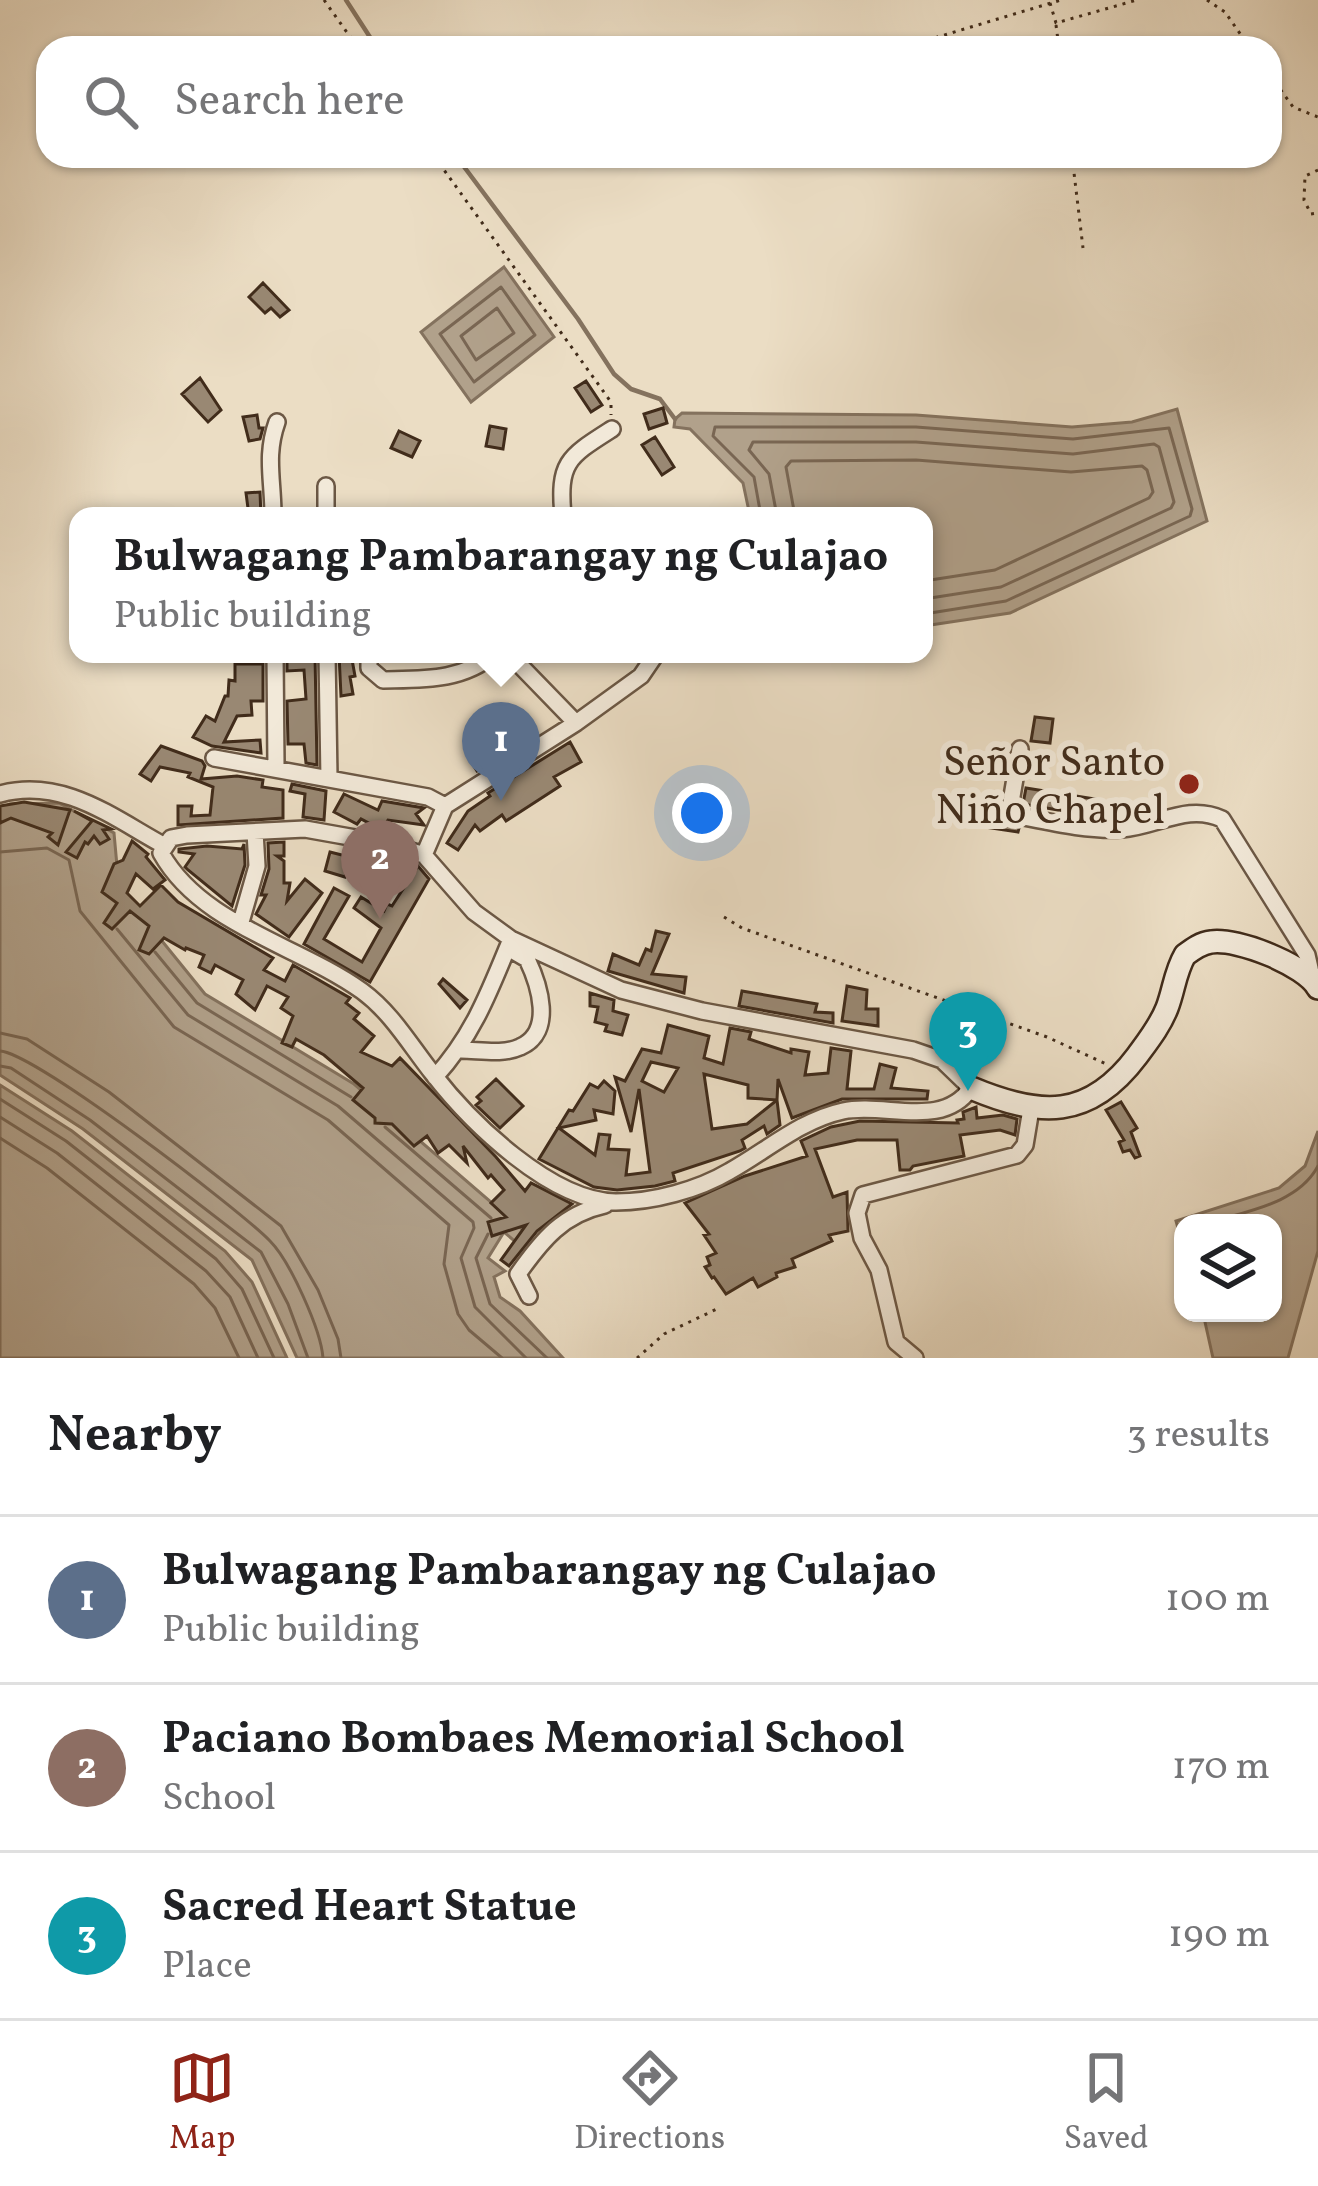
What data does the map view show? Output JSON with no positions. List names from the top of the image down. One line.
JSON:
{"places":["Señor Santo Niño Chapel"],"page":{"search":"Search here","popup":["Bulwagang Pambarangay ng Culajao","Public building"],"pins":["1","2","3"],"heading":["Nearby","3 results"],"list":[{"mark":"1","name":"Bulwagang Pambarangay ng Culajao","note":"Public building","value":"100 m"},{"mark":"2","name":"Paciano Bombaes Memorial School","note":"School","value":"170 m"},{"mark":"3","name":"Sacred Heart Statue","note":"Place","value":"190 m"}],"nav":["Map","Directions","Saved"]}}
